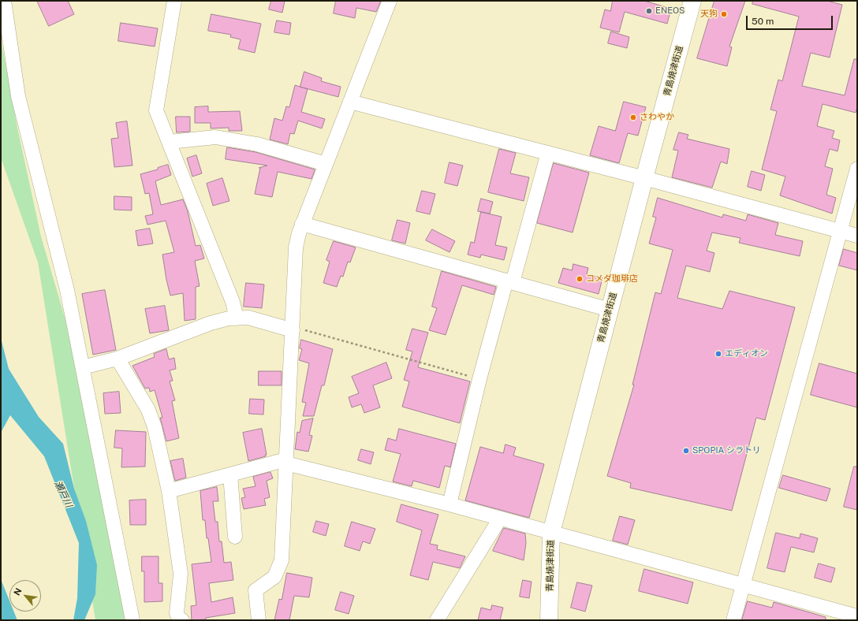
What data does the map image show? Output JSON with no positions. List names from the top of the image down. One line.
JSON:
{"streets":{"main road":["青島焼津街道"]},"water":["瀬戸川"],"places":["ENEOS","天狗","さわやか","コメダ珈琲店","エディオン","SPOPIA シラトリ"],"scale_bar":"50 m","north":"top left"}
